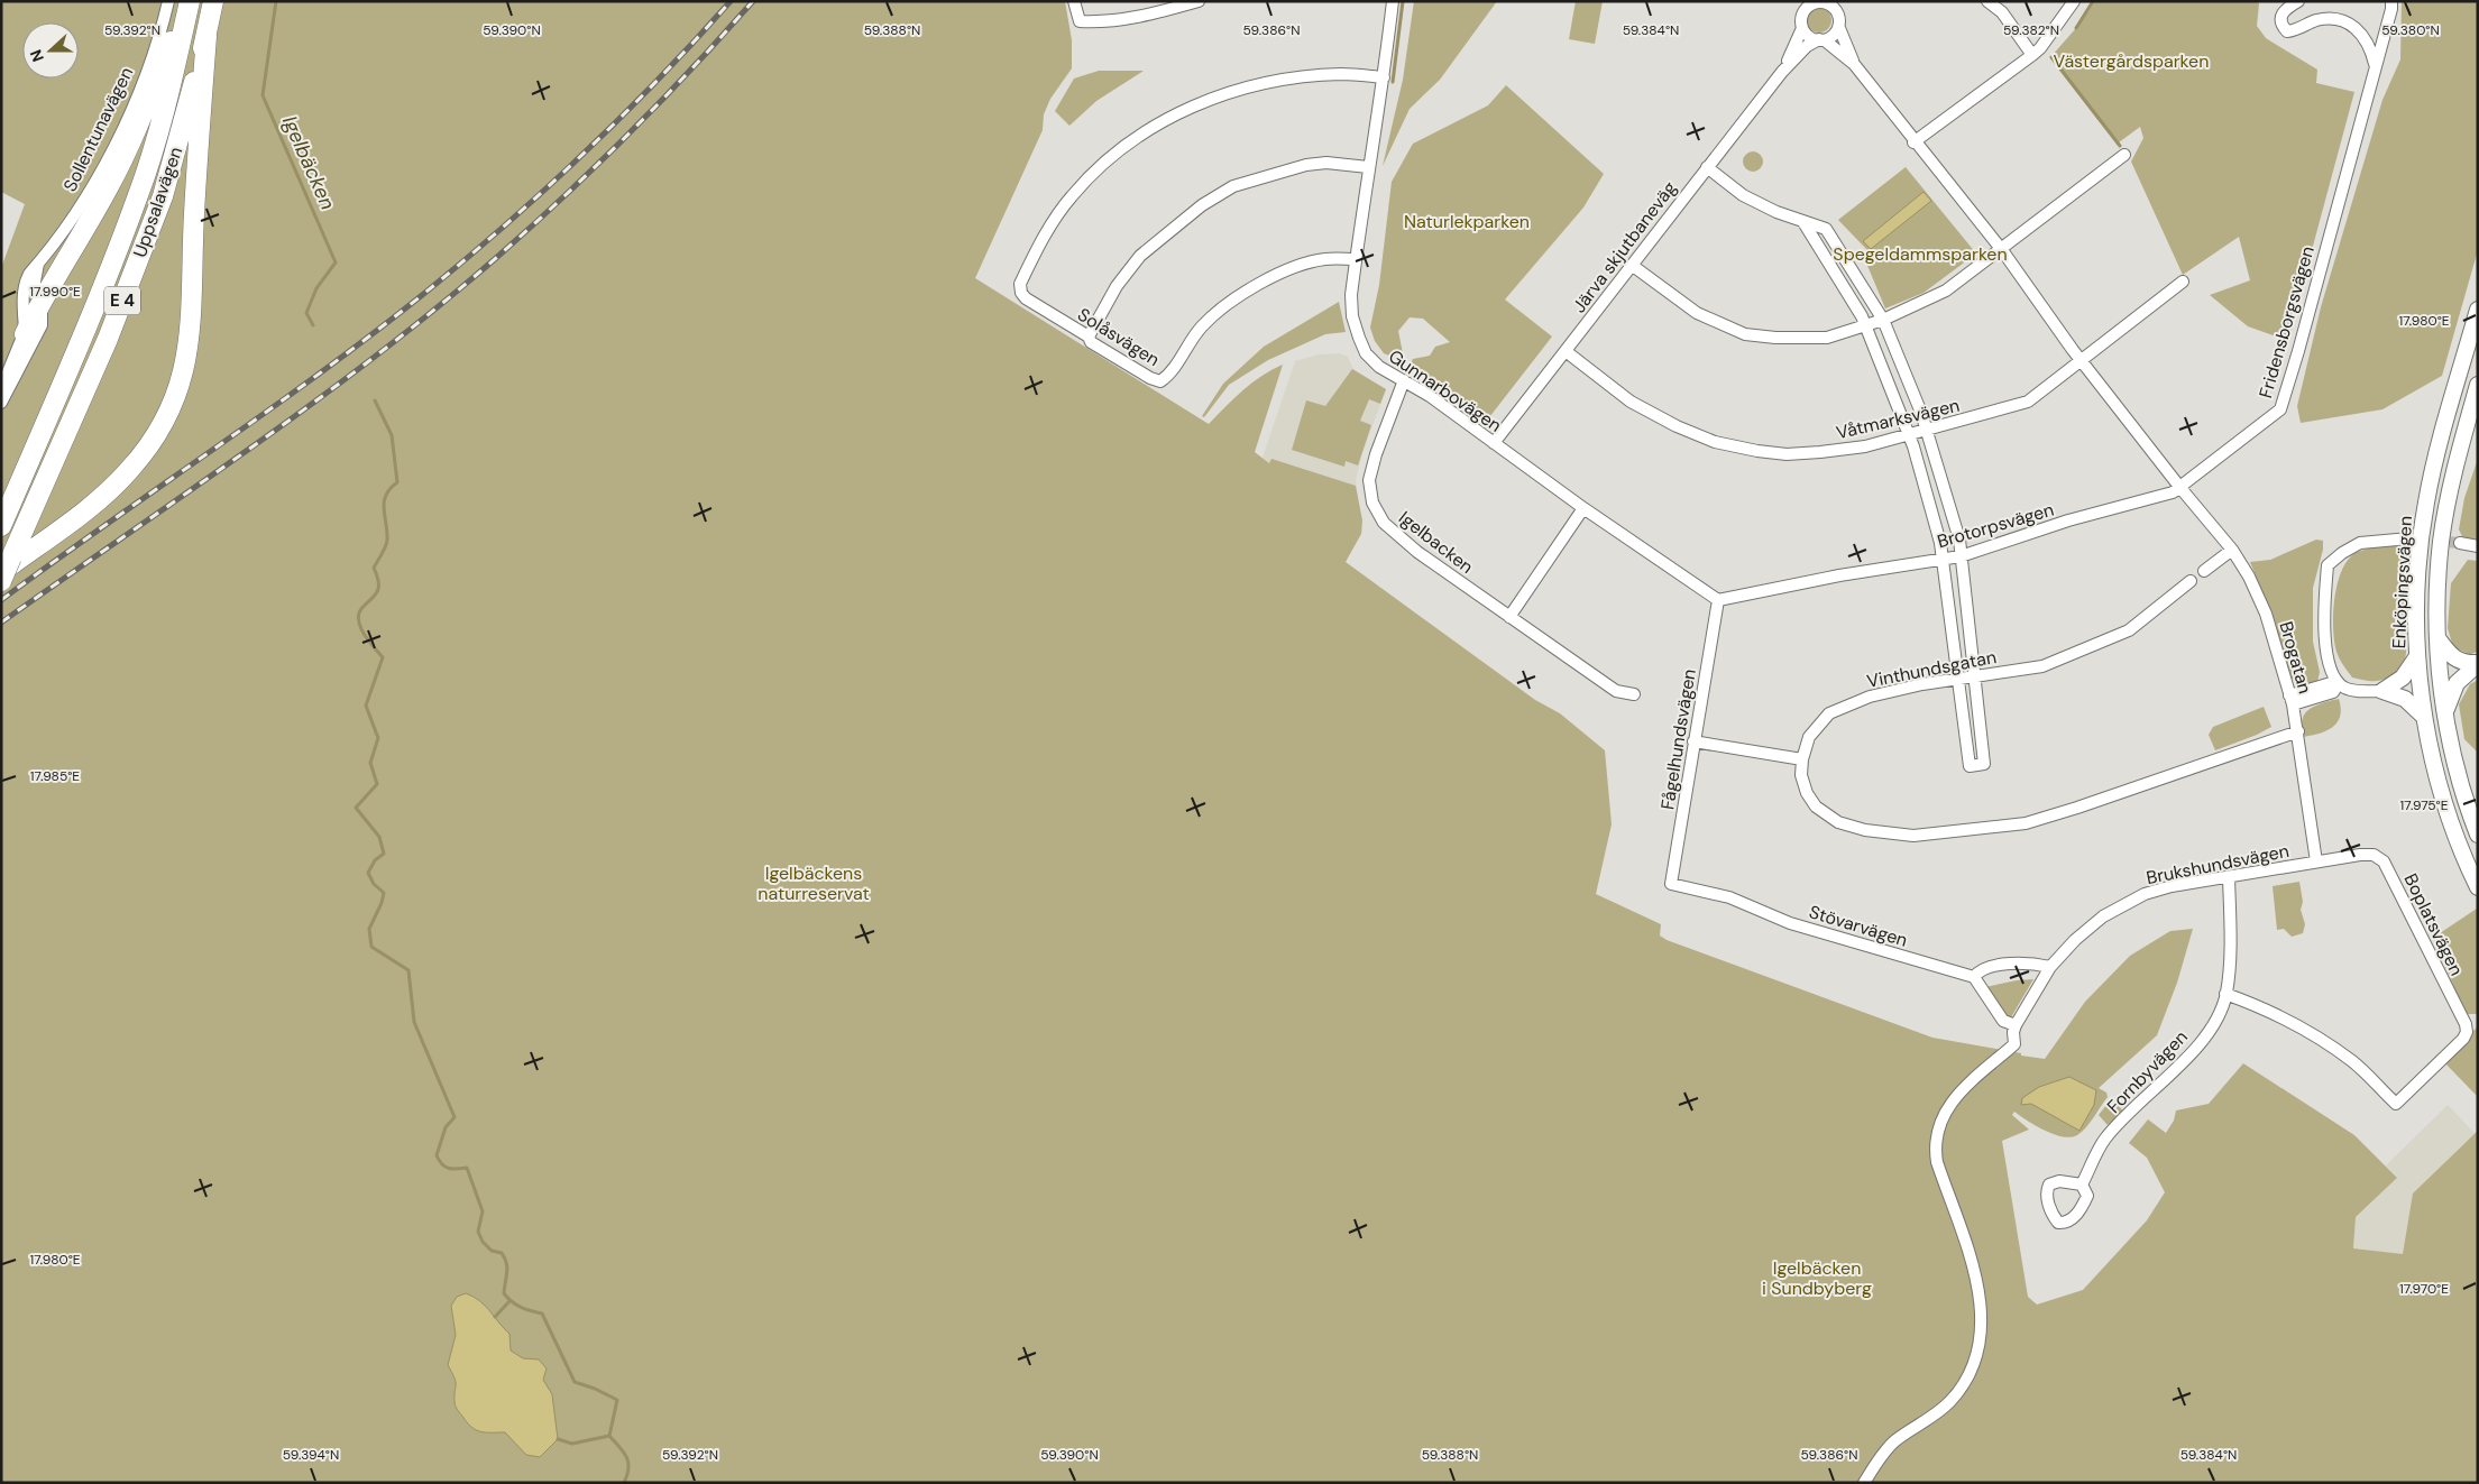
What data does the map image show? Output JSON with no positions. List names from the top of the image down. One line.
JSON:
{"streets":{"highway":["Uppsalavägen","E 4"],"main road":["Enköpingsvägen"],"street":["Sollentunavägen","Järva skjutbaneväg","Fridensborgsvägen","Solåsvägen","Gunnarbovägen","Våtmarksvägen","Brotorpsvägen","Igelbacken","Brogatan","Vinthundsgatan","Fågelhundsvägen","Brukshundsvägen","Boplatsvägen","Stövarvägen","Fornbyvägen"]},"crossings":[["Järva skjutbaneväg","Gunnarbovägen"],["Järva skjutbaneväg","Våtmarksvägen"],["Fridensborgsvägen","Brotorpsvägen"],["Fridensborgsvägen","Brogatan"],["Solåsvägen","Gunnarbovägen"],["Gunnarbovägen","Brotorpsvägen"],["Gunnarbovägen","Igelbacken"],["Gunnarbovägen","Fågelhundsvägen"],["Brotorpsvägen","Brogatan"],["Brotorpsvägen","Fågelhundsvägen"],["Brogatan","Vinthundsgatan"],["Brogatan","Brukshundsvägen"],["Brogatan","Boplatsvägen"],["Fågelhundsvägen","Stövarvägen"],["Brukshundsvägen","Boplatsvägen"],["Brukshundsvägen","Fornbyvägen"],["Boplatsvägen","Fornbyvägen"]],"water":["Igelbäcken"],"parks":["Västergårdsparken","Naturlekparken","Spegeldammsparken","Igelbäckens naturreservat","Igelbäcken i Sundbyberg"],"north":"left","coordinates":["59.392°N","59.390°N","59.388°N","59.386°N","59.384°N","59.382°N","59.380°N","17.990°E","17.980°E","17.985°E","17.975°E","17.970°E","59.394°N"]}
